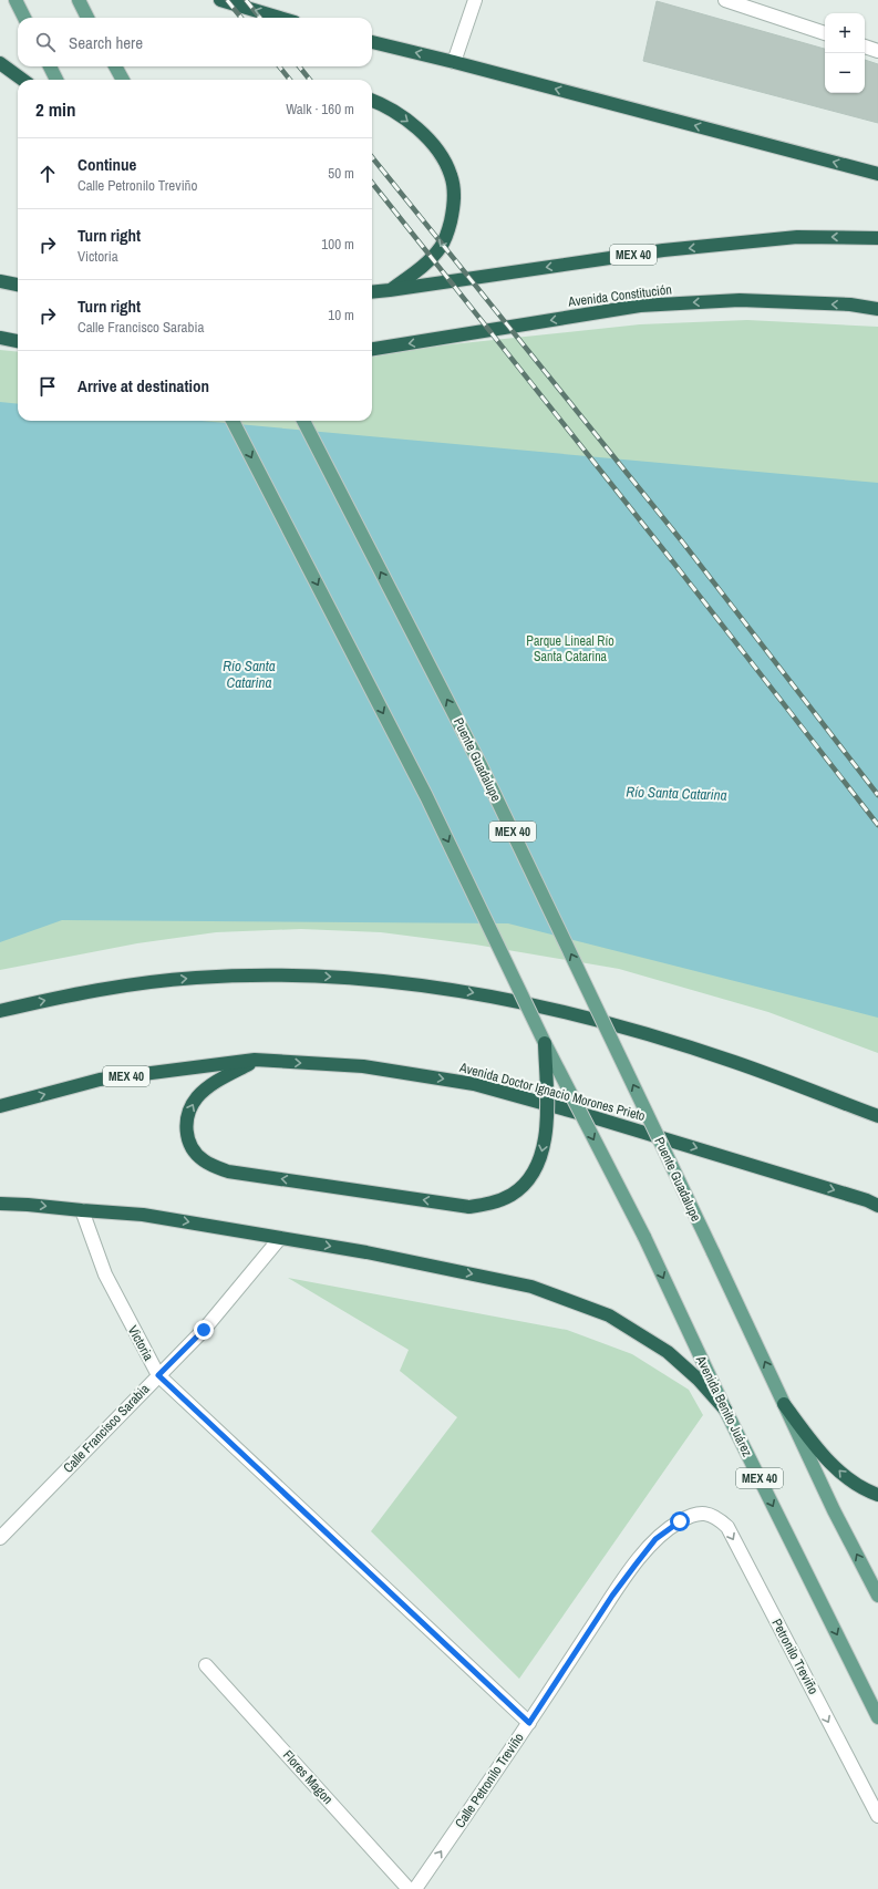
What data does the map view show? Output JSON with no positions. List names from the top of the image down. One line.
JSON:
{"streets":{"highway":["MEX 40","Avenida Constitución","Avenida Doctor Ignacio Morones Prieto"],"main road":["Puente Guadalupe","Avenida Benito Juárez"],"street":["Victoria","Calle Francisco Sarabia","Petronilo Treviño","Flores Magon","Calle Petronilo Treviño"]},"crossings":[["MEX 40","Puente Guadalupe"],["MEX 40","Avenida Benito Juárez"],["Victoria","Calle Francisco Sarabia"],["Victoria","Calle Petronilo Treviño"],["Petronilo Treviño","Calle Petronilo Treviño"]],"one_way":["Avenida Benito Juárez","Petronilo Treviño","Calle Petronilo Treviño"],"water":["Río Santa Catarina"],"parks":["Parque Lineal Río Santa Catarina"],"page":{"map_buttons":["+","−"],"search":"Search here","heading":["2 min","Walk · 160 m"],"list":[["Continue","Calle Petronilo Treviño","50 m"],["Turn right","Victoria","100 m"],["Turn right","Calle Francisco Sarabia","10 m"],"Arrive at destination"]}}
